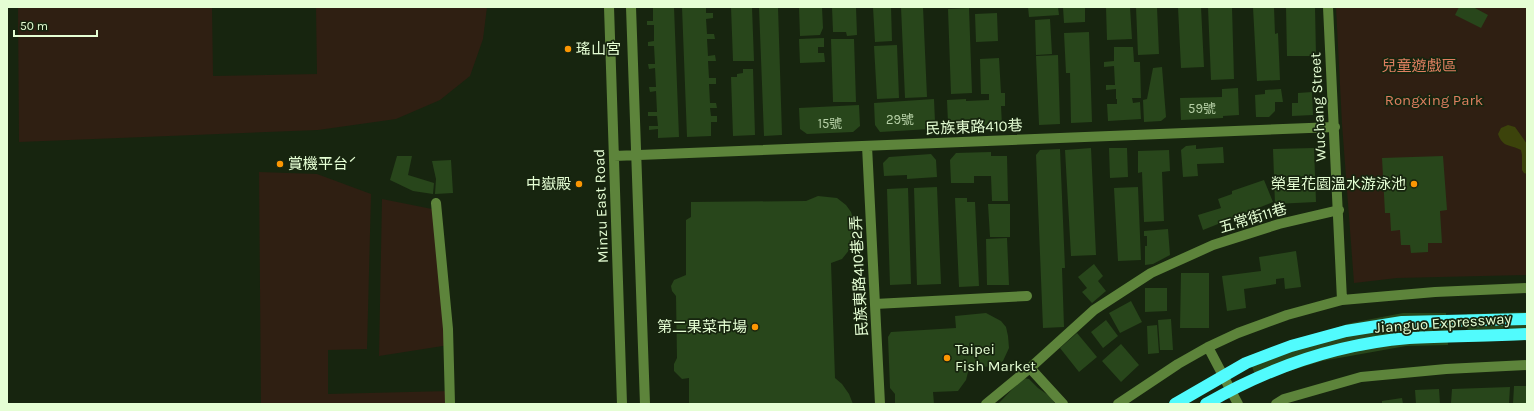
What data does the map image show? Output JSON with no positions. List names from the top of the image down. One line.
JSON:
{"streets":{"highway":["Jianguo Expressway"],"street":["Wuchang Street","民族東路410巷","Minzu East Road","五常街11巷","民族東路410巷2弄"]},"crossings":[["Wuchang Street","民族東路410巷"],["Wuchang Street","五常街11巷"],["民族東路410巷","Minzu East Road"],["民族東路410巷","民族東路410巷2弄"]],"parks":["兒童遊戲區","Rongxing Park"],"places":["瑤山宮","賞機平台ˊ","中嶽殿","榮星花園溫水游泳池","第二果菜市場","Taipei Fish Market"],"house_numbers":["59號","29號","15號"],"scale_bar":"50 m"}
